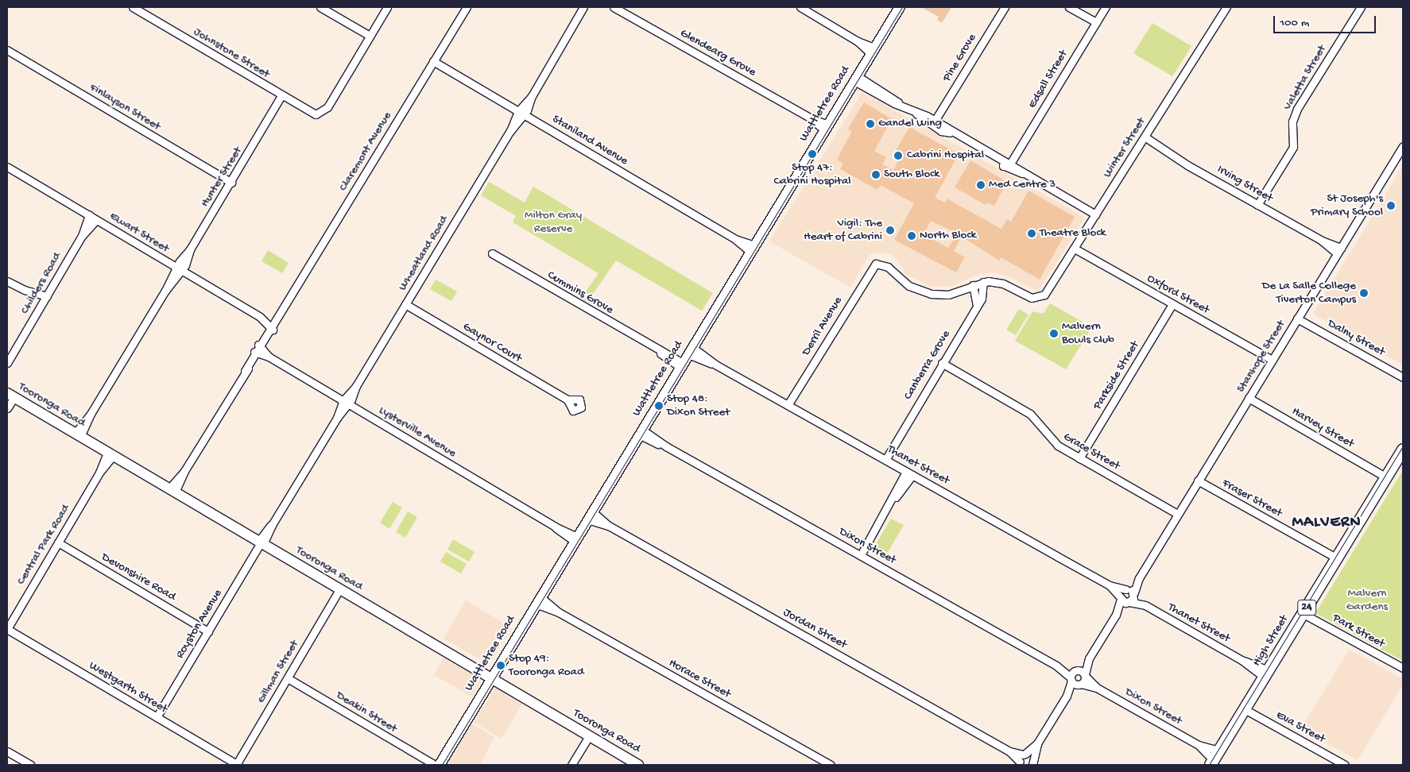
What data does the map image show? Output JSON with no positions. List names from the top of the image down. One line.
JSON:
{"streets":{"main road":["Wattletree Road","Tooronga Road","24","High Street"],"street":["Johnstone Street","Glendearg Grove","Pine Grove","Valetta Street","Edsall Street","Finlayson Street","Staniland Avenue","Winter Street","Claremont Avenue","Hunter Street","Irving Street","Ewart Street","Wheatland Road","Childers Road","Cummins Grove","Oxford Street","Derril Avenue","Dalny Street","Gaynor Court","Stanhope Street","Canberra Grove","Parkside Street","Harvey Street","Lysterville Avenue","Grace Street","Thanet Street","Fraser Street","Central Park Road","Dixon Street","Devonshire Road","Royston Avenue","Jordan Street","Park Street","Gillman Street","Horace Street","Westgarth Street","Deakin Street","Eva Street"]},"crossings":[["Johnstone Street","Hunter Street"],["Glendearg Grove","Wattletree Road"],["Valetta Street","Irving Street"],["Wattletree Road","Staniland Avenue"],["Wattletree Road","Cummins Grove"],["Wattletree Road","Tooronga Road"],["Wattletree Road","Lysterville Avenue"],["Wattletree Road","Thanet Street"],["Wattletree Road","Dixon Street"],["Wattletree Road","Jordan Street"],["Wattletree Road","Horace Street"],["Finlayson Street","Hunter Street"],["Staniland Avenue","Claremont Avenue"],["Staniland Avenue","Wheatland Road"],["Winter Street","Irving Street"],["Winter Street","Oxford Street"],["Winter Street","Canberra Grove"],["Claremont Avenue","Ewart Street"],["Claremont Avenue","Tooronga Road"],["Claremont Avenue","Lysterville Avenue"],["Hunter Street","Ewart Street"],["Hunter Street","Tooronga Road"],["Irving Street","Stanhope Street"],["Ewart Street","Childers Road"],["Wheatland Road","Gaynor Court"],["Wheatland Road","Tooronga Road"],["Wheatland Road","Lysterville Avenue"],["Wheatland Road","Royston Avenue"],["Oxford Street","Stanhope Street"],["Oxford Street","Parkside Street"],["Derril Avenue","Thanet Street"],["Dalny Street","Stanhope Street"],["Stanhope Street","Harvey Street"],["Stanhope Street","Grace Street"],["Stanhope Street","Thanet Street"],["Stanhope Street","Fraser Street"],["Canberra Grove","Grace Street"],["Canberra Grove","Thanet Street"],["Parkside Street","Grace Street"],["Tooronga Road","Central Park Road"],["Tooronga Road","Royston Avenue"],["Tooronga Road","Gillman Street"],["Harvey Street","High Street"],["Thanet Street","High Street"],["Fraser Street","High Street"],["Central Park Road","Devonshire Road"],["Central Park Road","Westgarth Street"],["Dixon Street","High Street"],["Devonshire Road","Royston Avenue"],["Royston Avenue","Westgarth Street"],["Park Street","High Street"],["High Street","Eva Street"],["Gillman Street","Westgarth Street"],["Gillman Street","Deakin Street"]],"districts":["MALVERN"],"parks":["Milton Gray Reserve","Malvern Gardens"],"places":["Gandel Wing","Stop 47: Cabrini Hospital","Cabrini Hospital","South Block","Med Centre 3","St Joseph's Primary School","Vigil: The Heart of Cabrini","Theatre Block","North Block","De La Salle College Tiverton Campus","Malvern Bowls Club","Stop 48: Dixon Street","Stop 49: Tooronga Road"],"scale_bar":"100 m"}
